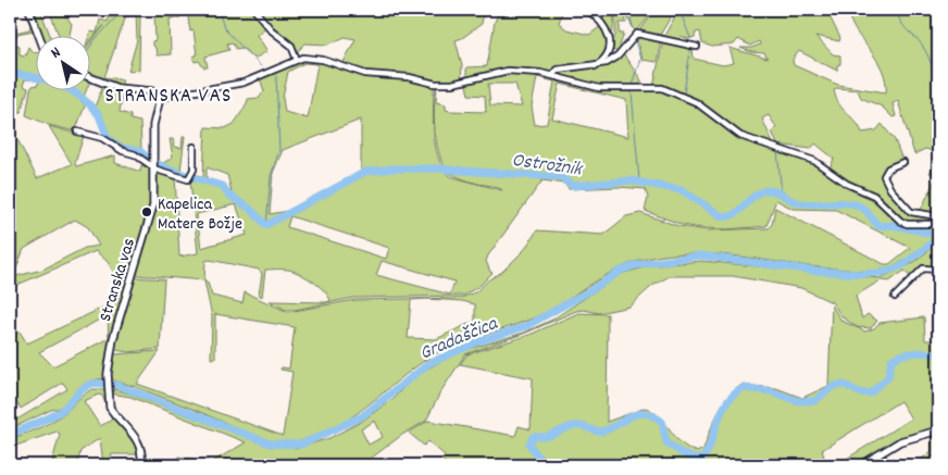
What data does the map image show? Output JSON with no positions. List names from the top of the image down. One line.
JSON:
{"streets":{"street":["Stranska vas"]},"districts":["STRANSKA VAS"],"water":["Ostrožnik","Gradaščica"],"places":["Kapelica Matere Božje"],"north":"top left"}
